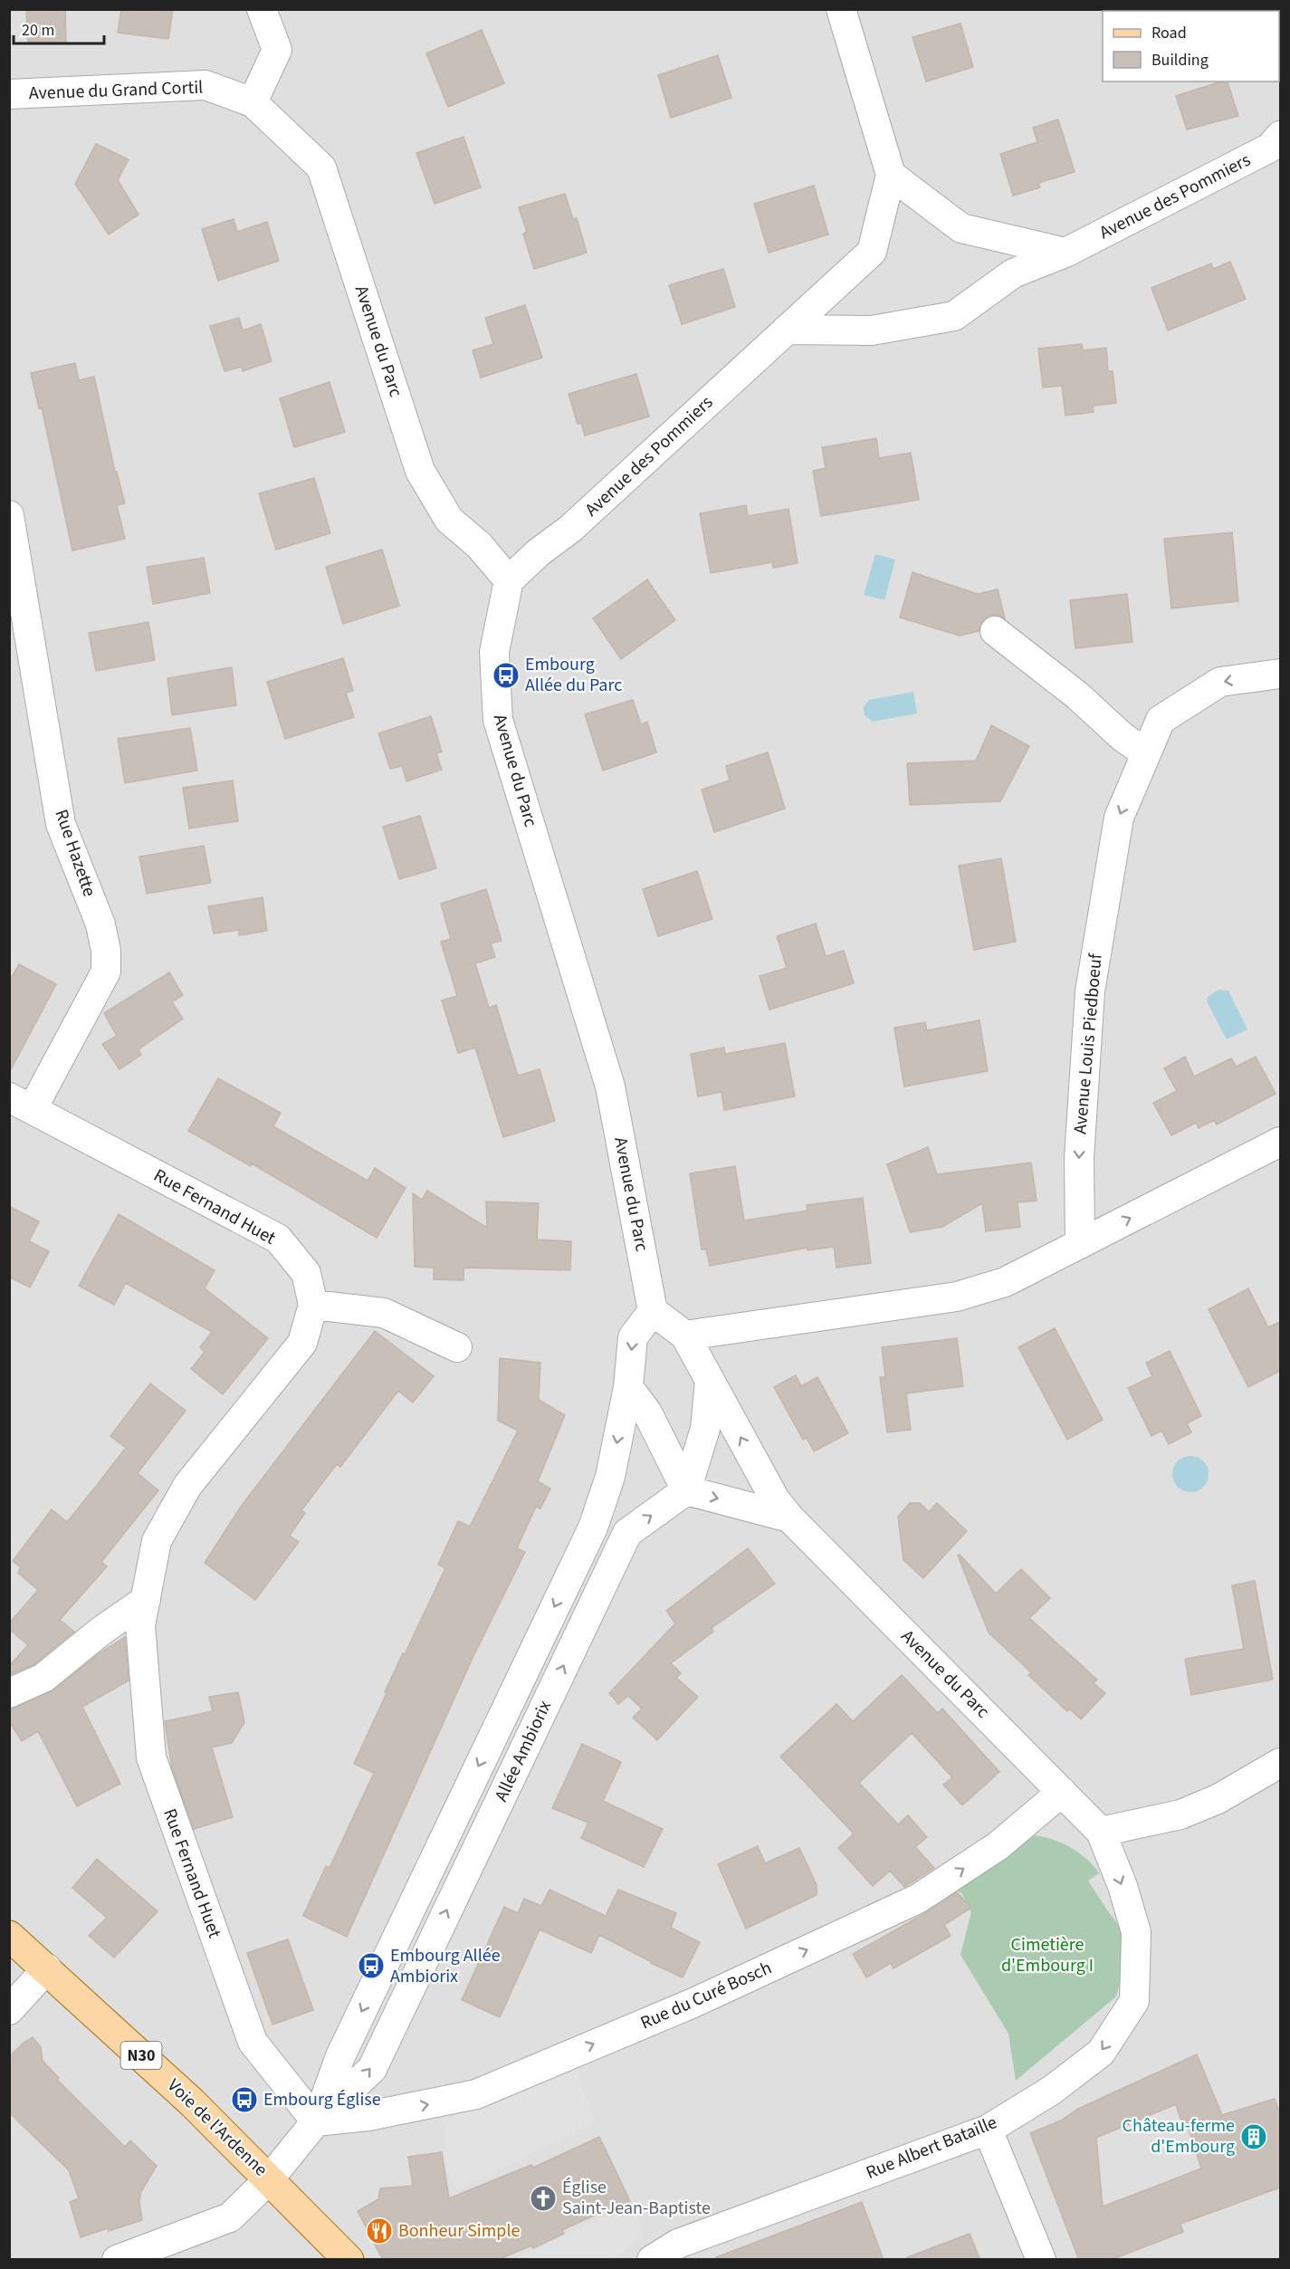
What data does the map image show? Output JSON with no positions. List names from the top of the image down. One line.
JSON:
{"streets":{"main road":["N30","Voie de l'Ardenne"],"street":["Avenue du Grand Cortil","Avenue des Pommiers","Avenue du Parc","Rue Hazette","Avenue Louis Piedboeuf","Rue Fernand Huet","Allée Ambiorix","Rue du Curé Bosch","Rue Albert Bataille"]},"crossings":[["Avenue du Grand Cortil","Avenue du Parc"],["Avenue des Pommiers","Avenue du Parc"],["Avenue du Parc","Rue du Curé Bosch"],["Avenue du Parc","Rue Albert Bataille"],["Rue Hazette","Rue Fernand Huet"],["Rue Fernand Huet","Allée Ambiorix"],["Rue Fernand Huet","Rue du Curé Bosch"],["Allée Ambiorix","Rue du Curé Bosch"],["Allée Ambiorix","Voie de l'Ardenne"]],"one_way":["Avenue Louis Piedboeuf","Rue du Curé Bosch","Rue Albert Bataille"],"parks":["Cimetière d'Embourg I"],"places":{"bus stop":["Embourg Allée du Parc","Embourg Allée Ambiorix","Embourg Église"],"building":["Château-ferme d'Embourg"],"church":["Église Saint-Jean-Baptiste"],"restaurant":["Bonheur Simple"]},"legend":["Road","Building"],"scale_bar":"20 m"}
